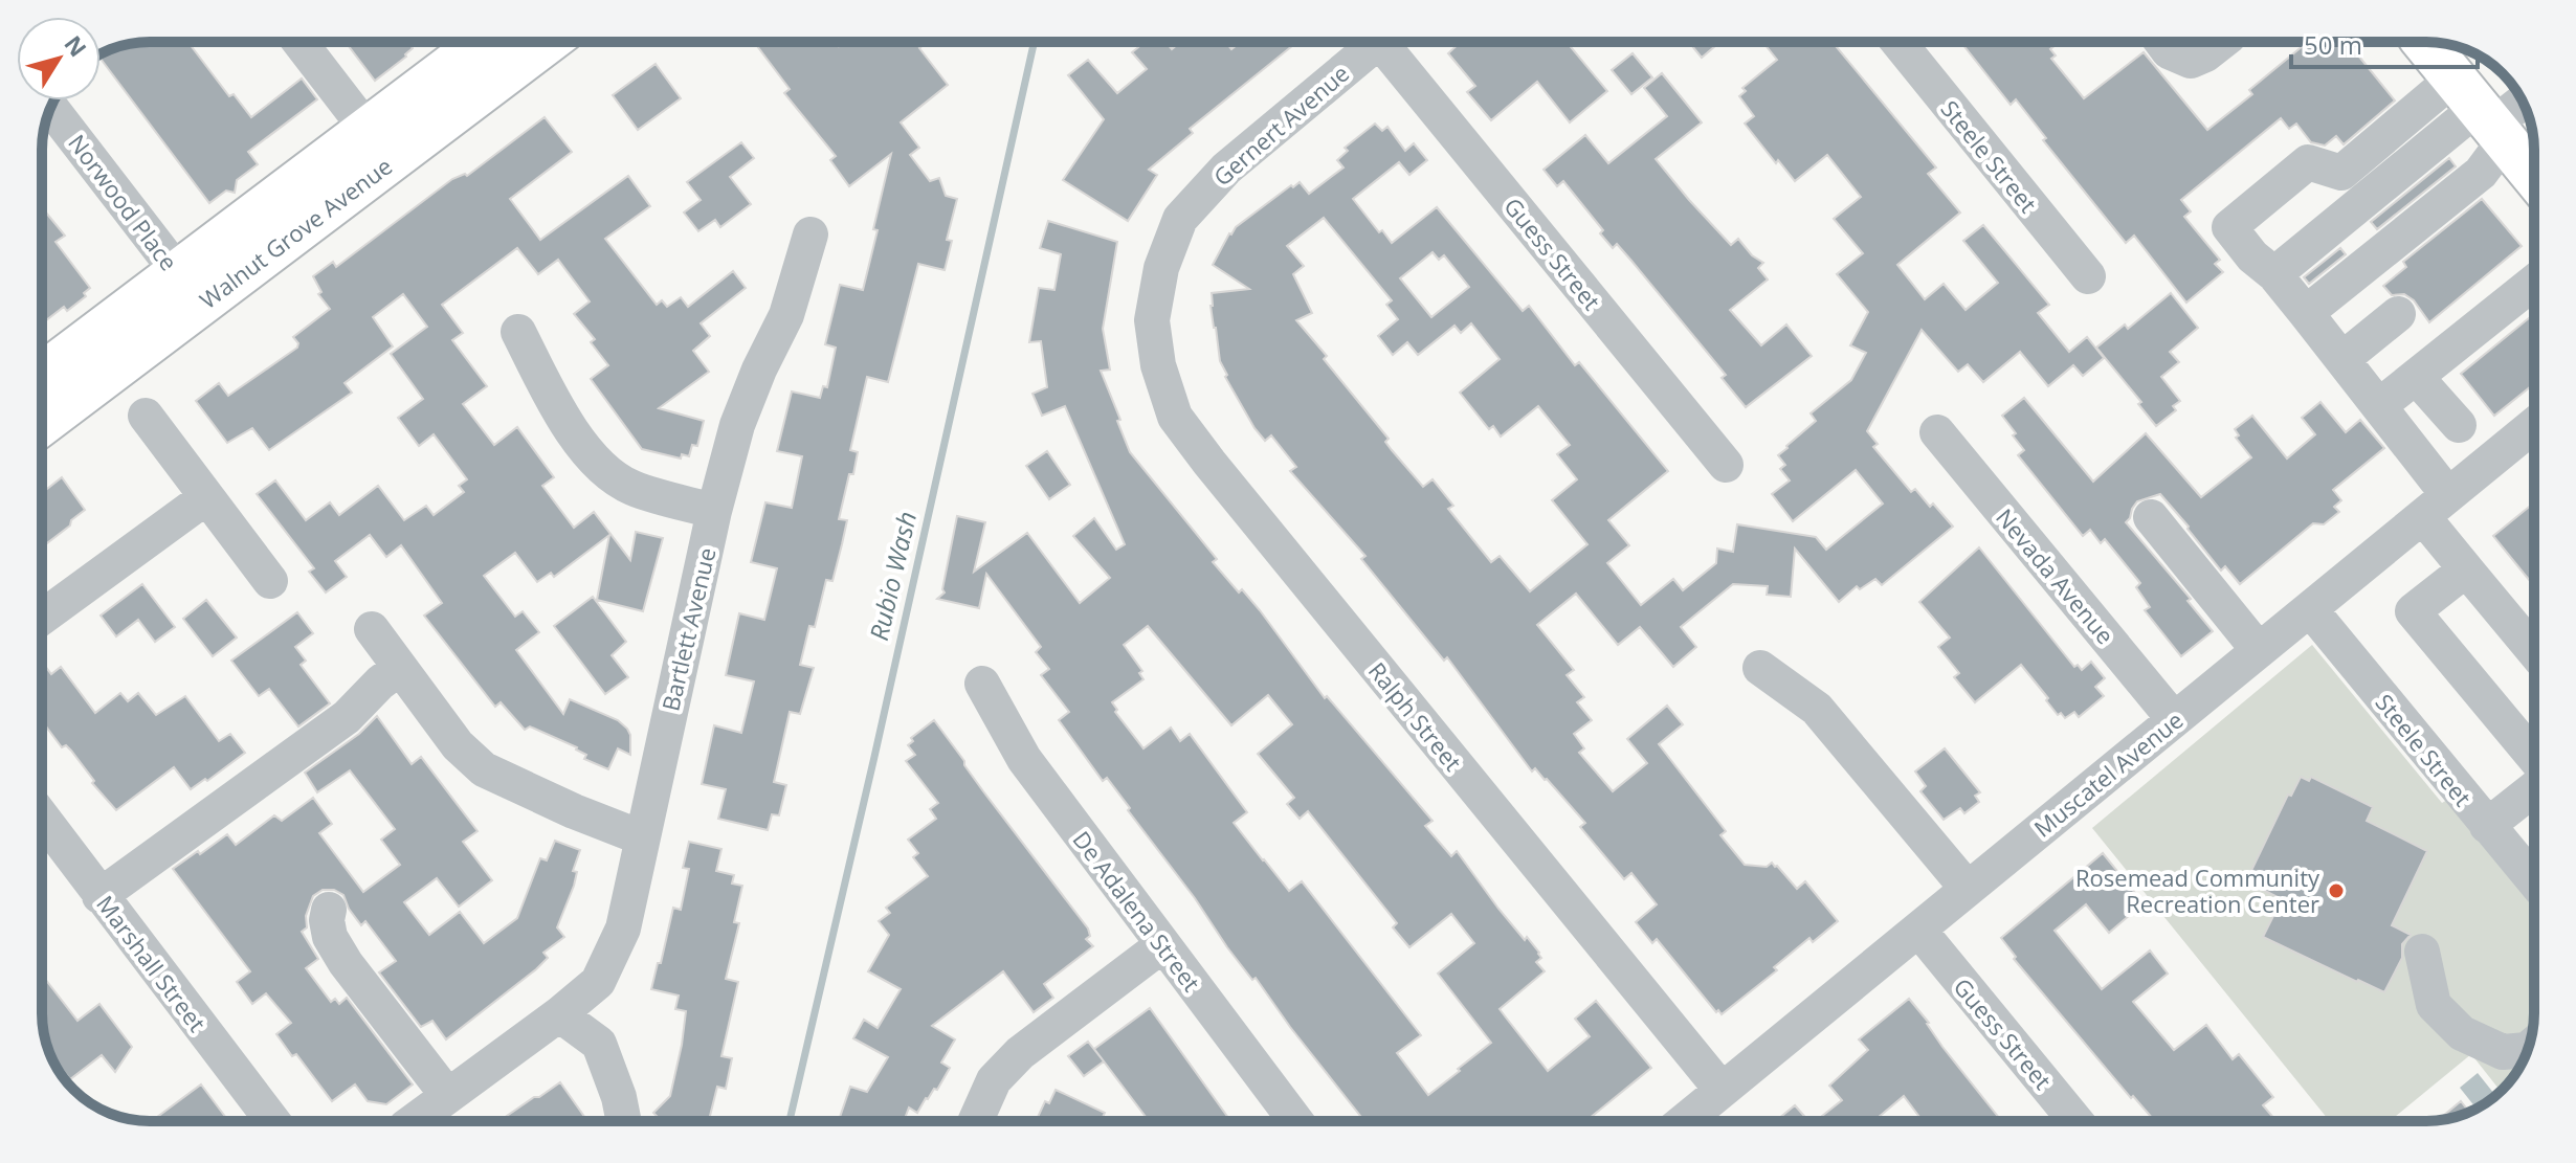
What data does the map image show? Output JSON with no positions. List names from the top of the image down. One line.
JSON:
{"streets":{"main road":["Walnut Grove Avenue"],"street":["Gernert Avenue","Steele Street","Norwood Place","Guess Street","Nevada Avenue","Bartlett Avenue","Ralph Street","Muscatel Avenue","De Adalena Street","Marshall Street"]},"crossings":[["Gernert Avenue","Ralph Street"],["Steele Street","Muscatel Avenue"],["Norwood Place","Walnut Grove Avenue"],["Guess Street","Muscatel Avenue"],["Nevada Avenue","Muscatel Avenue"],["Ralph Street","Muscatel Avenue"]],"water":["Rubio Wash"],"places":["Rosemead Community Recreation Center"],"scale_bar":"50 m","north":"top right"}
